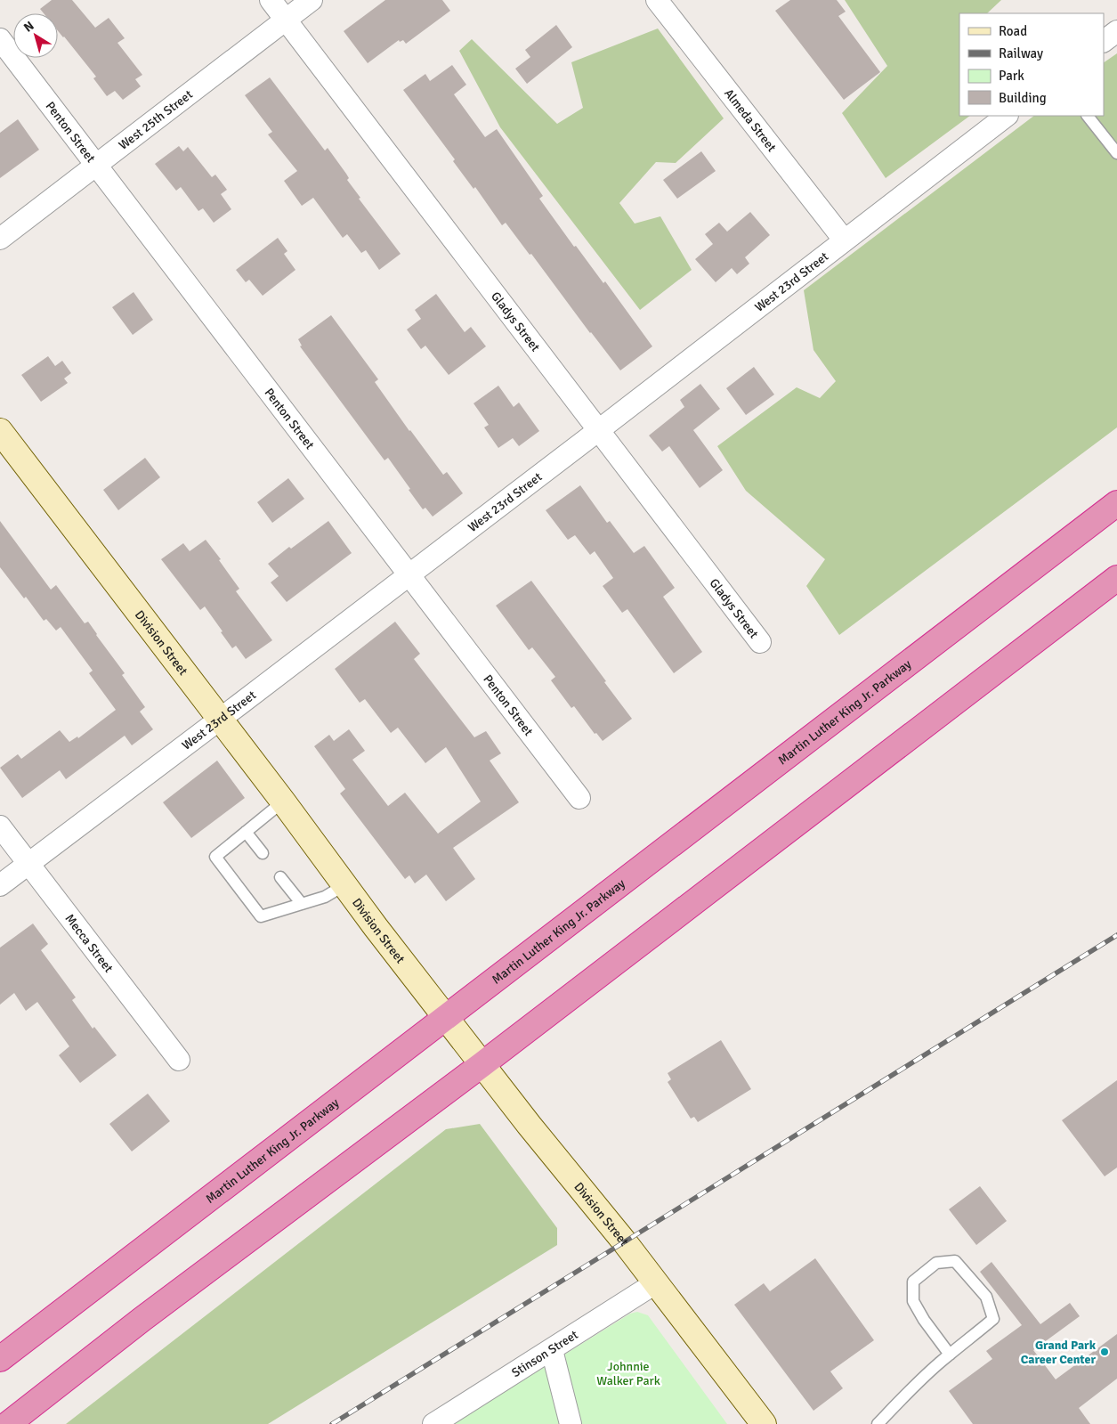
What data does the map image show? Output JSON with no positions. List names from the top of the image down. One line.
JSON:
{"streets":{"highway":["Martin Luther King Jr. Parkway"],"street":["West 25th Street","Almeda Street","Penton Street","West 23rd Street","Gladys Street","Division Street","Mecca Street","Stinson Street"]},"crossings":[["West 25th Street","Penton Street"],["West 25th Street","Gladys Street"],["Almeda Street","West 23rd Street"],["Penton Street","West 23rd Street"],["West 23rd Street","Gladys Street"],["West 23rd Street","Division Street"],["West 23rd Street","Mecca Street"],["Division Street","Martin Luther King Jr. Parkway"],["Division Street","Stinson Street"]],"parks":["Johnnie Walker Park"],"places":["Grand Park Career Center"],"legend":["Road","Railway","Park","Building"],"north":"top left"}
